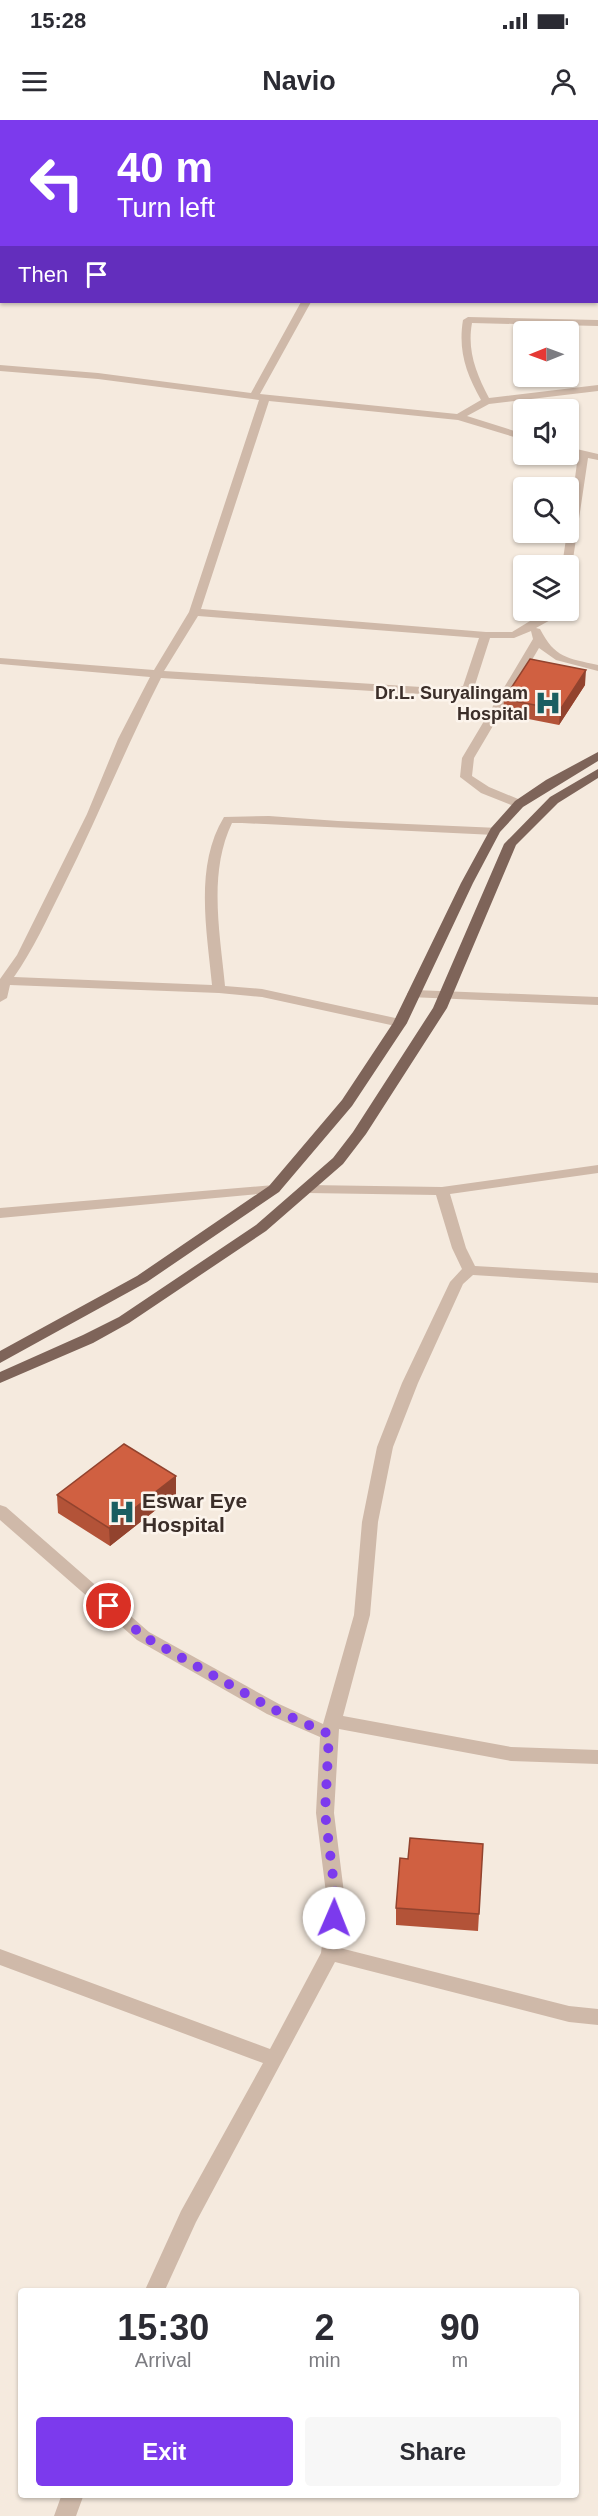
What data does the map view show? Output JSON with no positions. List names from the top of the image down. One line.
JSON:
{"places":{"hospital":["Dr.L. Suryalingam Hospital","Eswar Eye Hospital"]},"north":"left","page":{"status":"15:28","header":"Navio","turn":["40 m","Turn left"],"then":"Then","eta":["15:30","Arrival","2","min","90","m"],"buttons":["Exit","Share"]}}
